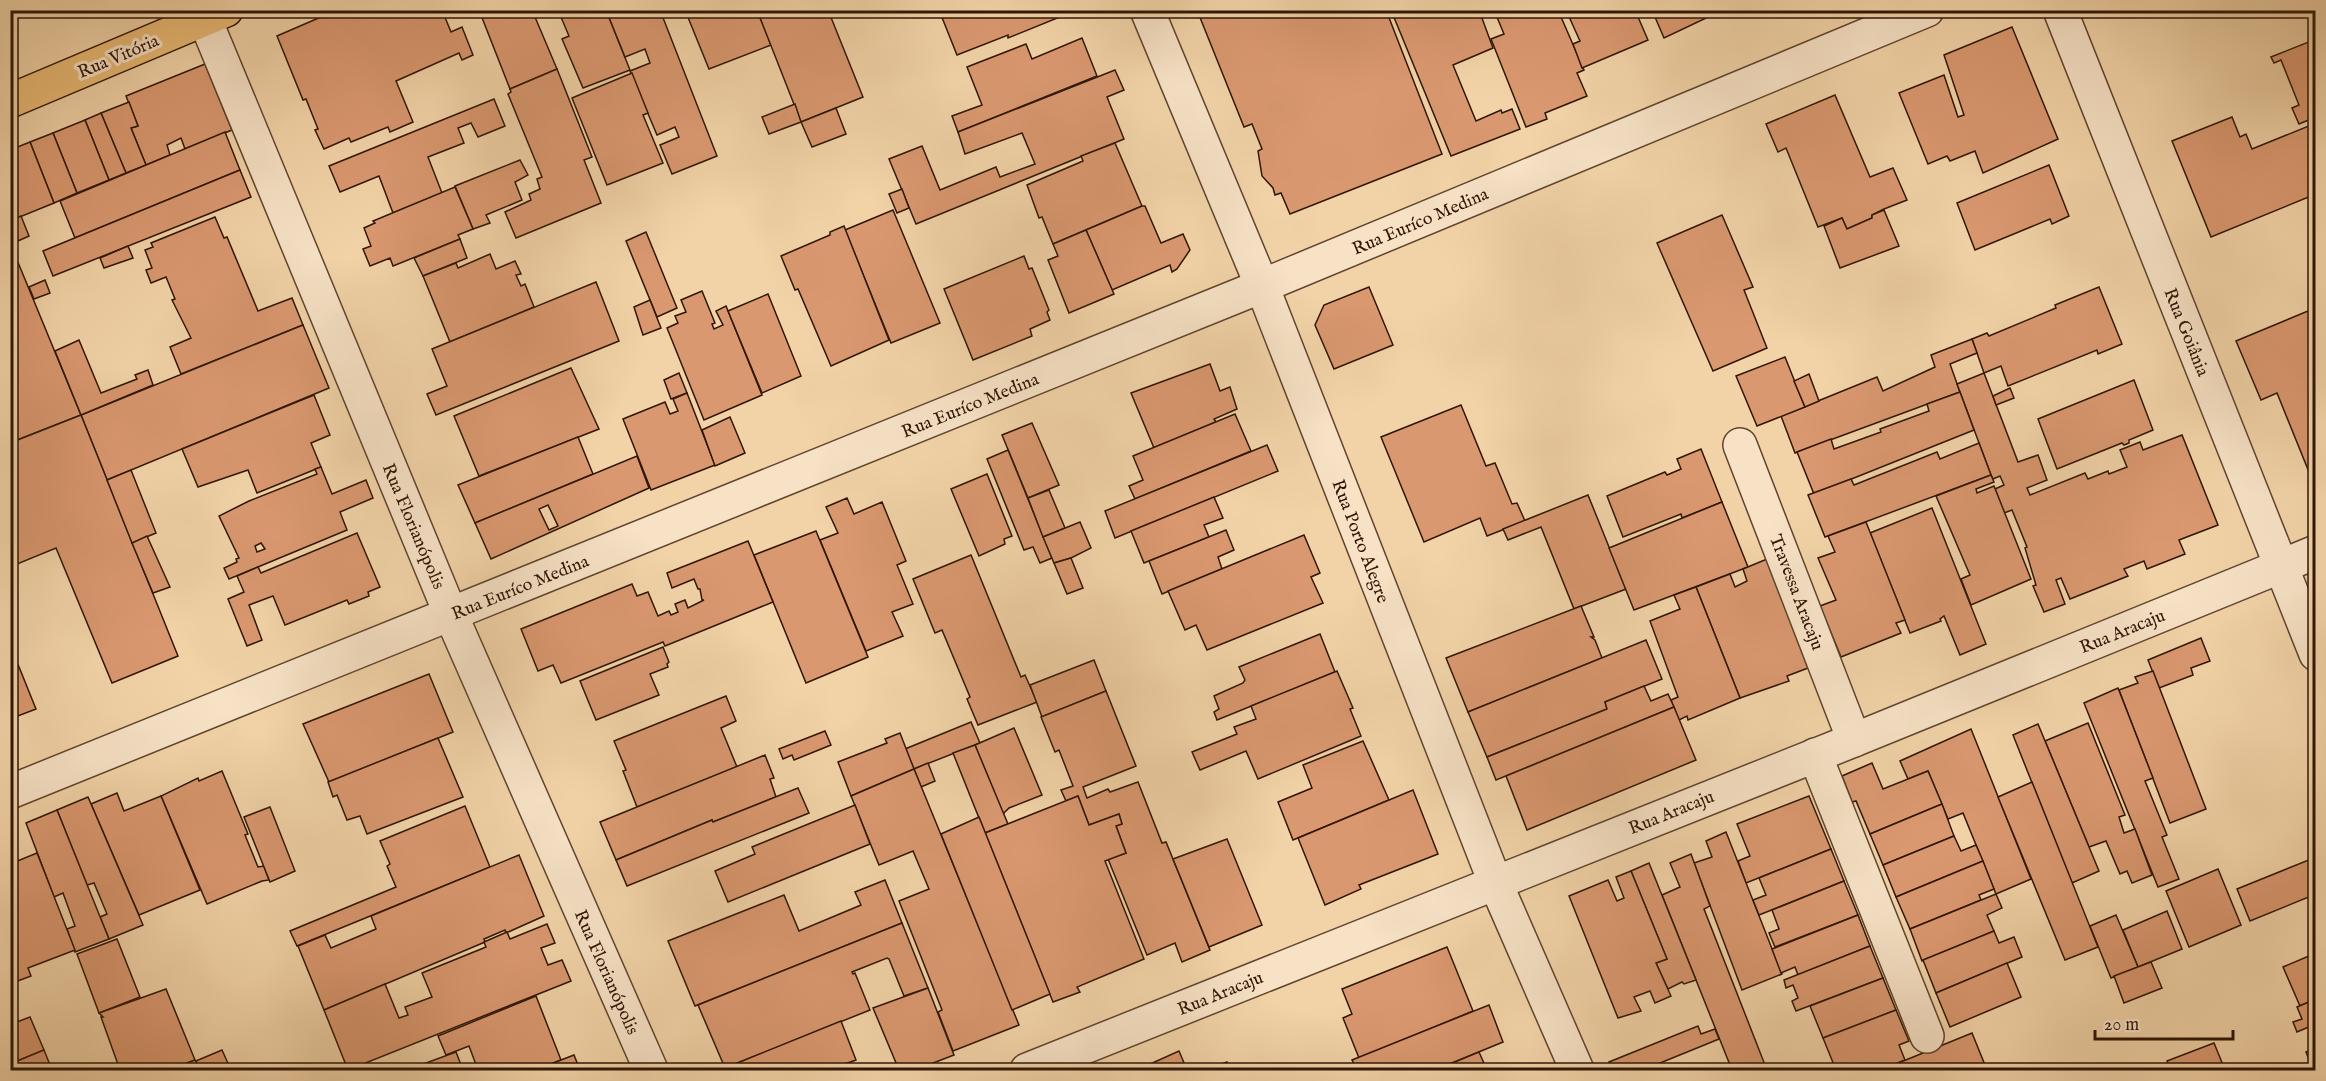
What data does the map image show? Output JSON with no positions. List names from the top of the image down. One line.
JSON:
{"streets":{"main road":["Rua Vitória"],"street":["Rua Euríco Medina","Rua Goiânia","Rua Florianópolis","Rua Porto Alegre","Travessa Aracaju","Rua Aracaju"]},"crossings":[["Rua Vitória","Rua Florianópolis"],["Rua Euríco Medina","Rua Florianópolis"],["Rua Euríco Medina","Rua Porto Alegre"],["Rua Goiânia","Rua Aracaju"],["Rua Porto Alegre","Rua Aracaju"],["Travessa Aracaju","Rua Aracaju"]],"scale_bar":"20 m"}
